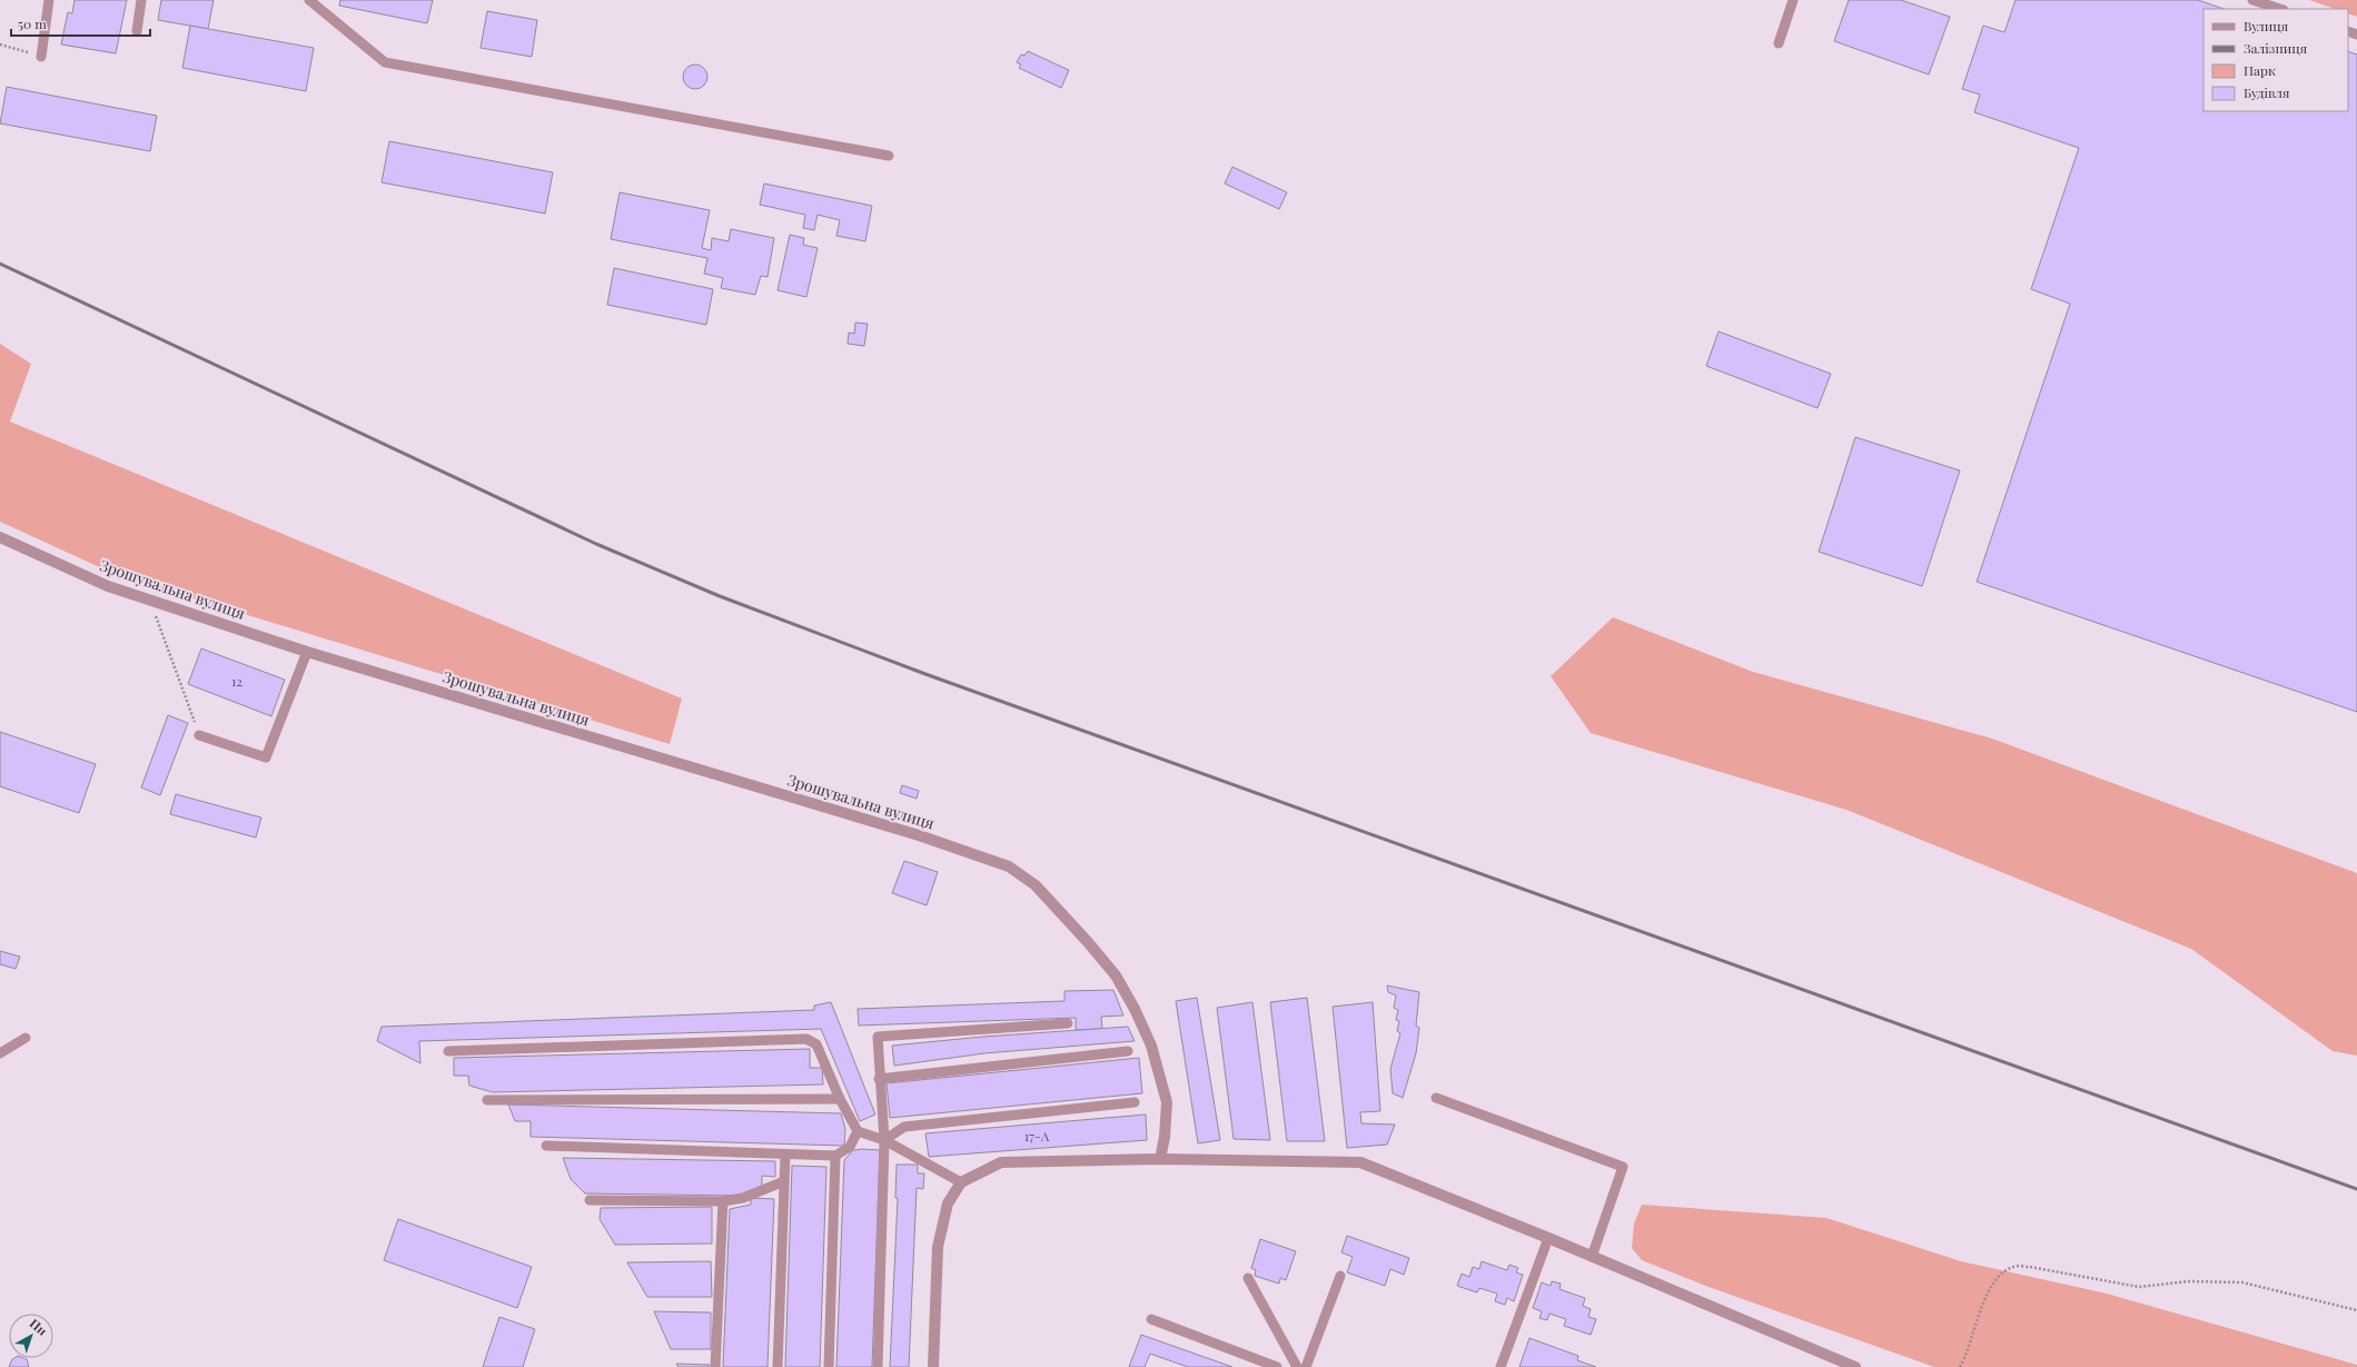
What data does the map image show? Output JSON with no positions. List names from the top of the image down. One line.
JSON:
{"streets":{"street":["Зрошувальна вулиця"]},"house_numbers":["12","17-А"],"legend":["Вулиця","Залізниця","Парк","Будівля"],"scale_bar":"50 m","north":"top right"}
